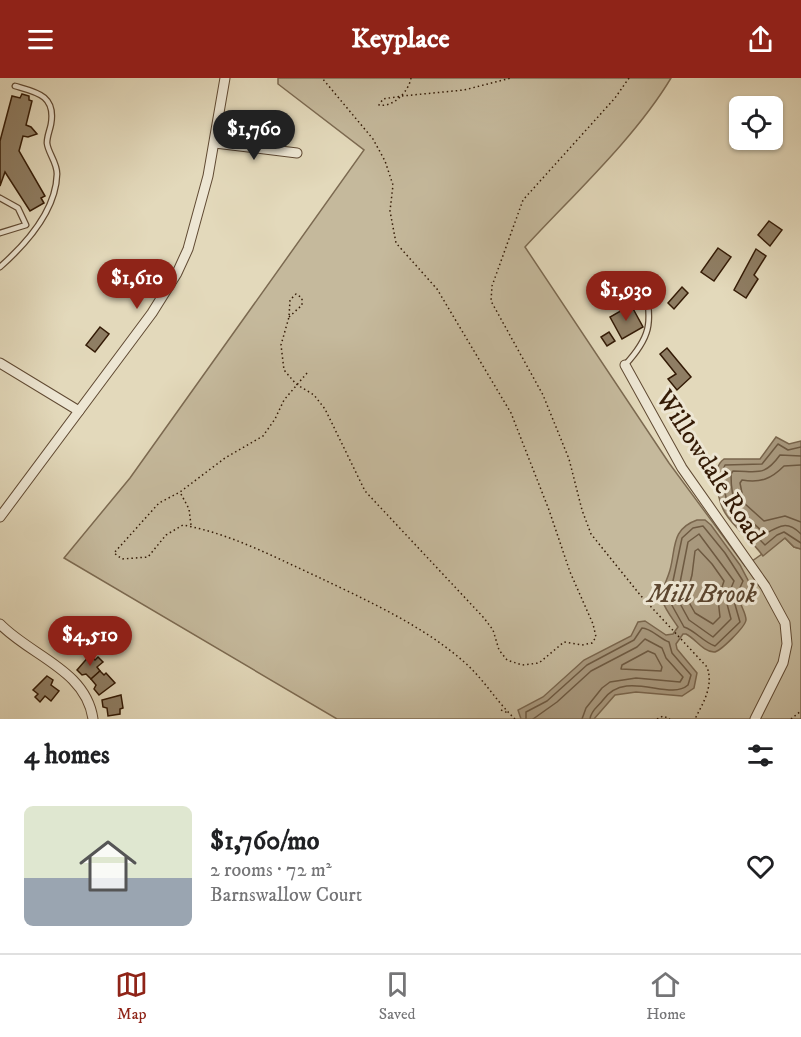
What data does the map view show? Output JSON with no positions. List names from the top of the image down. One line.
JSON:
{"streets":{"street":["Willowdale Road"]},"water":["Mill Brook"],"page":{"header":"Keyplace","price":["$1,760","$1,610","$1,930","$4,510"],"heading":"4 homes","list":[{"name":"$1,760/mo","note":"2 rooms · 72 m² · Barnswallow Court"}],"tabs":["Map","Saved","Home"]}}
